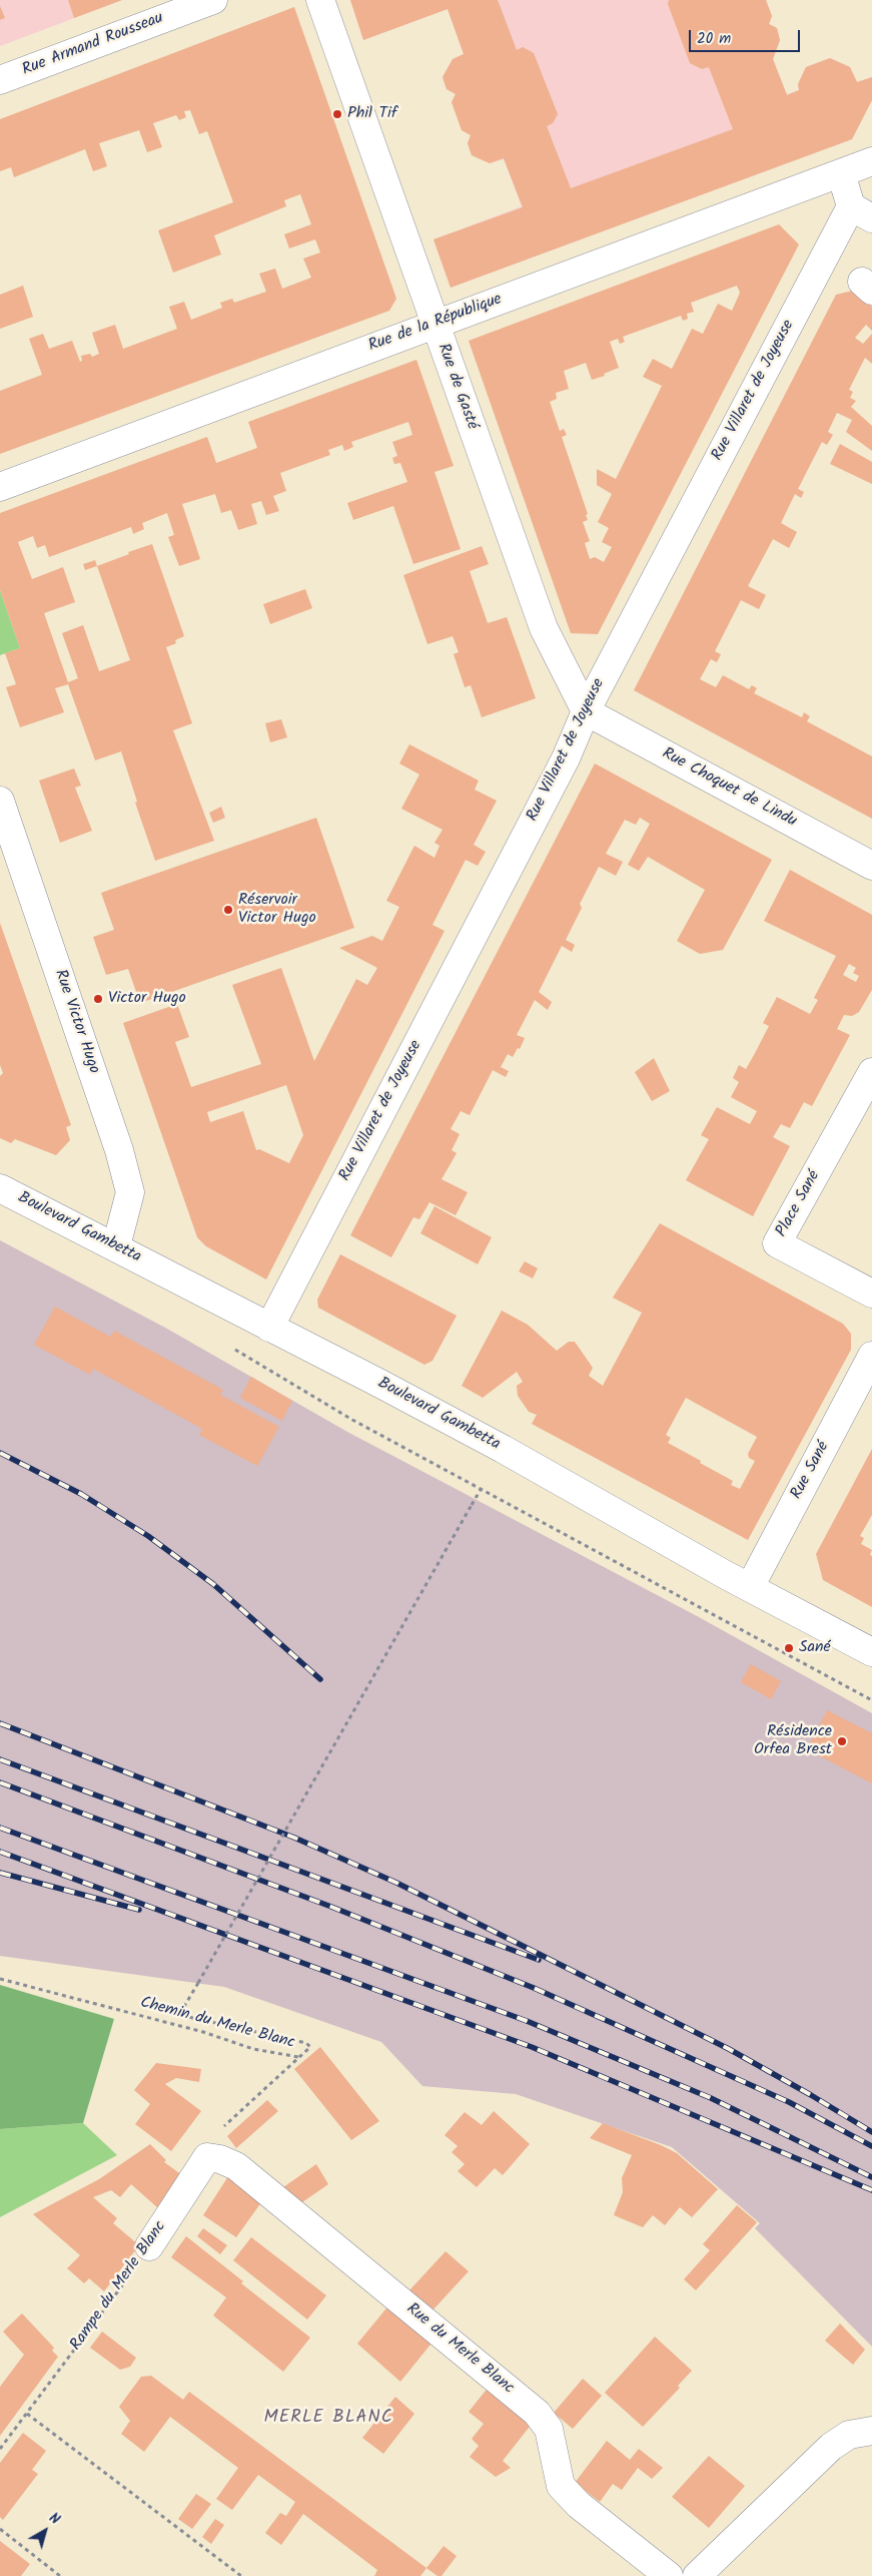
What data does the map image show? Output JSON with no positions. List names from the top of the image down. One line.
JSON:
{"streets":{"street":["Rue Armand Rousseau","Rue de la République","Rue de Gasté","Rue Villaret de Joyeuse","Rue Choquet de Lindu","Rue Victor Hugo","Place Sané","Boulevard Gambetta","Rue Sané","Rampe du Merle Blanc","Rue du Merle Blanc"],"path":["Chemin du Merle Blanc"]},"crossings":[["Rue de la République","Rue de Gasté"],["Rue de la République","Rue Villaret de Joyeuse"],["Rue de Gasté","Rue Villaret de Joyeuse"],["Rue de Gasté","Rue Choquet de Lindu"],["Rue Villaret de Joyeuse","Rue Choquet de Lindu"],["Rue Villaret de Joyeuse","Boulevard Gambetta"],["Rue Victor Hugo","Boulevard Gambetta"],["Boulevard Gambetta","Rue Sané"],["Chemin du Merle Blanc","Rampe du Merle Blanc"],["Chemin du Merle Blanc","Rue du Merle Blanc"],["Rampe du Merle Blanc","Rue du Merle Blanc"]],"districts":["MERLE BLANC"],"places":["Phil Tif","Réservoir Victor Hugo","Victor Hugo","Sané","Résidence Orfea Brest"],"scale_bar":"20 m","north":"top right"}
